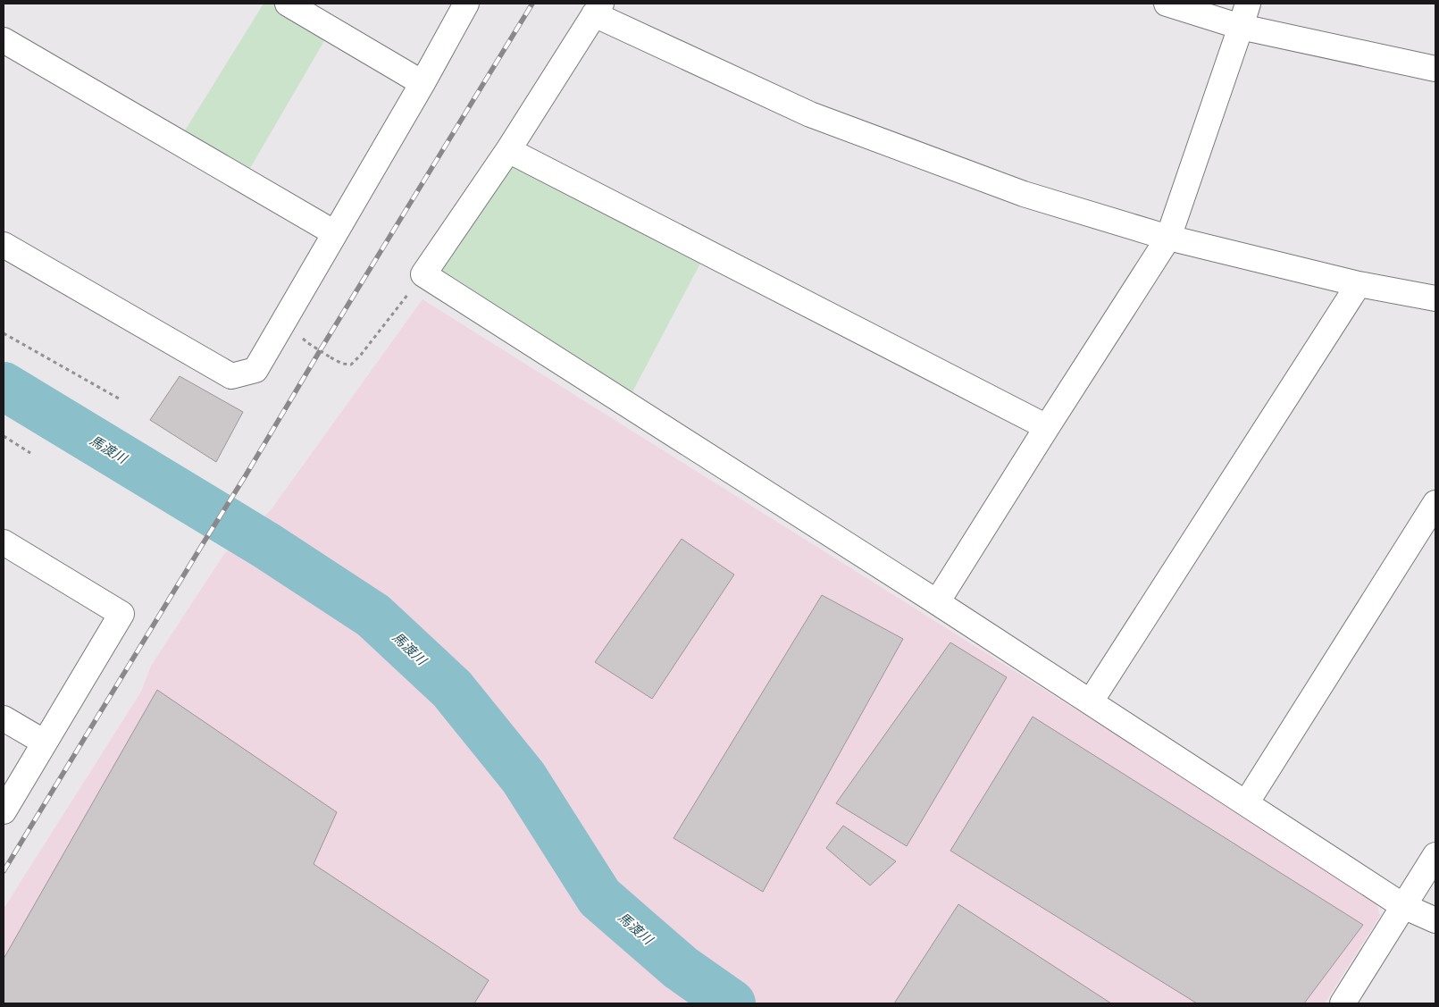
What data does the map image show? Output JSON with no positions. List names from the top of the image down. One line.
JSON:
{"water":["馬渡川"]}
